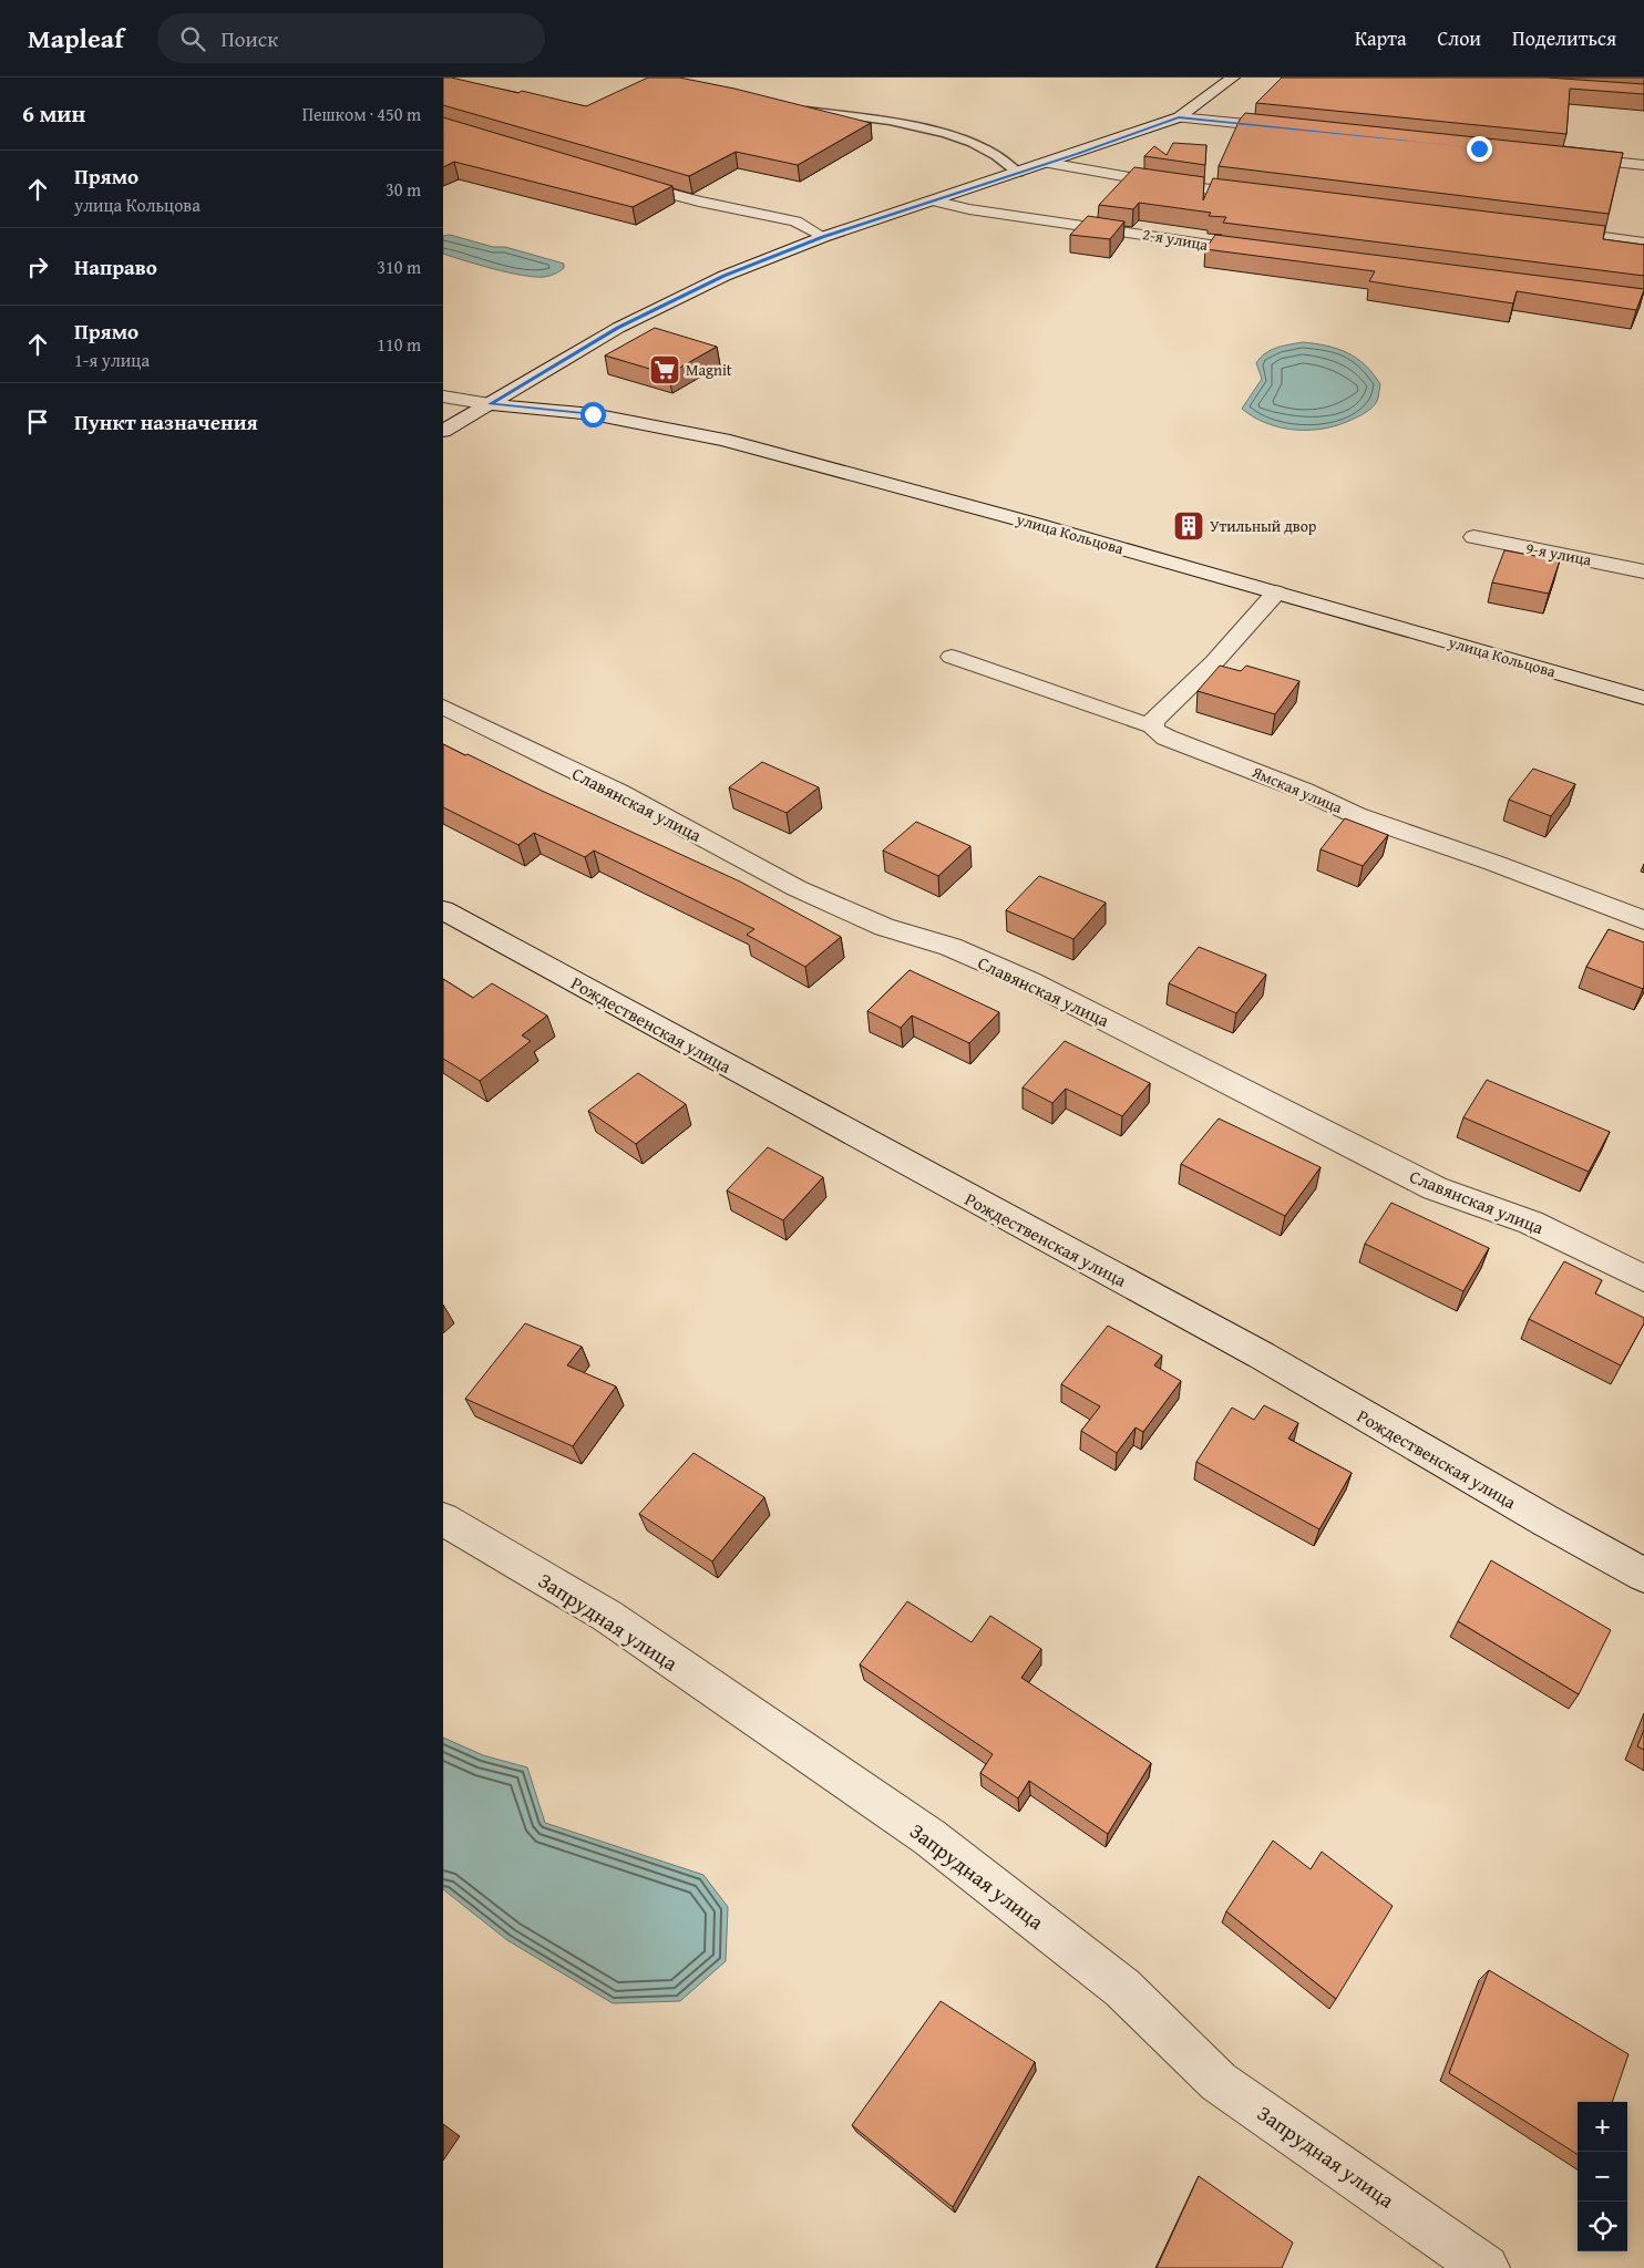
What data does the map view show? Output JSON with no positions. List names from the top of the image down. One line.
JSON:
{"streets":{"street":["2-я улица","улица Кольцова","9-я улица","Ямская улица","Славянская улица","Рождественская улица","Запрудная улица"]},"places":{"supermarket":["Magnit"],"building":["Утильный двор"]},"page":{"header":"Mapleaf","search":"Поиск","nav":["Карта","Слои","Поделиться"],"heading":["6 мин","Пешком · 450 m"],"list":[["Прямо","улица Кольцова","30 m"],["Направо","310 m"],["Прямо","1-я улица","110 m"],"Пункт назначения"],"map_buttons":["+","−"]}}
